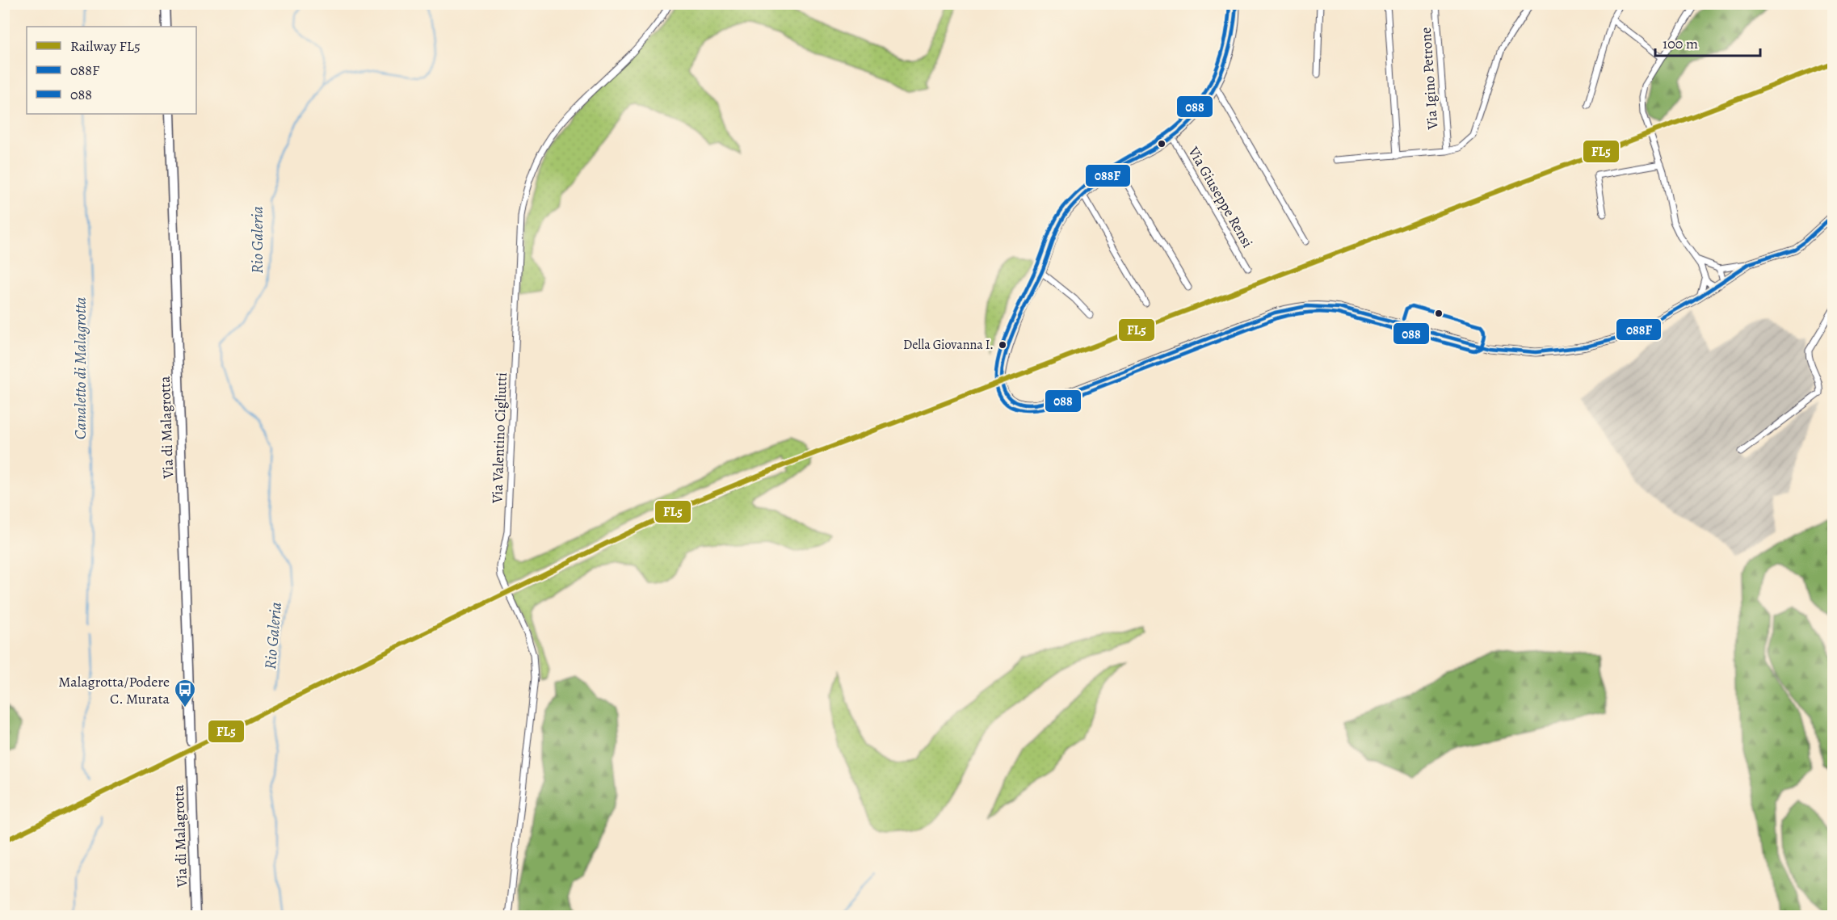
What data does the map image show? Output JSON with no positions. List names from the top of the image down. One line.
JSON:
{"streets":{"main road":["Via di Malagrotta"],"street":["Via Igino Petrone","Via Giuseppe Rensi","Via Valentino Cigliutti"]},"water":["Rio Galeria","Canaletto di Malagrotta"],"places":{"other":["Della Giovanna I."],"bus stop":["Malagrotta/Podere C. Murata"]},"lines":["transit line 088F","transit line 088","rail line FL5"],"legend":["Railway FL5","088F","088"],"scale_bar":"100 m"}
